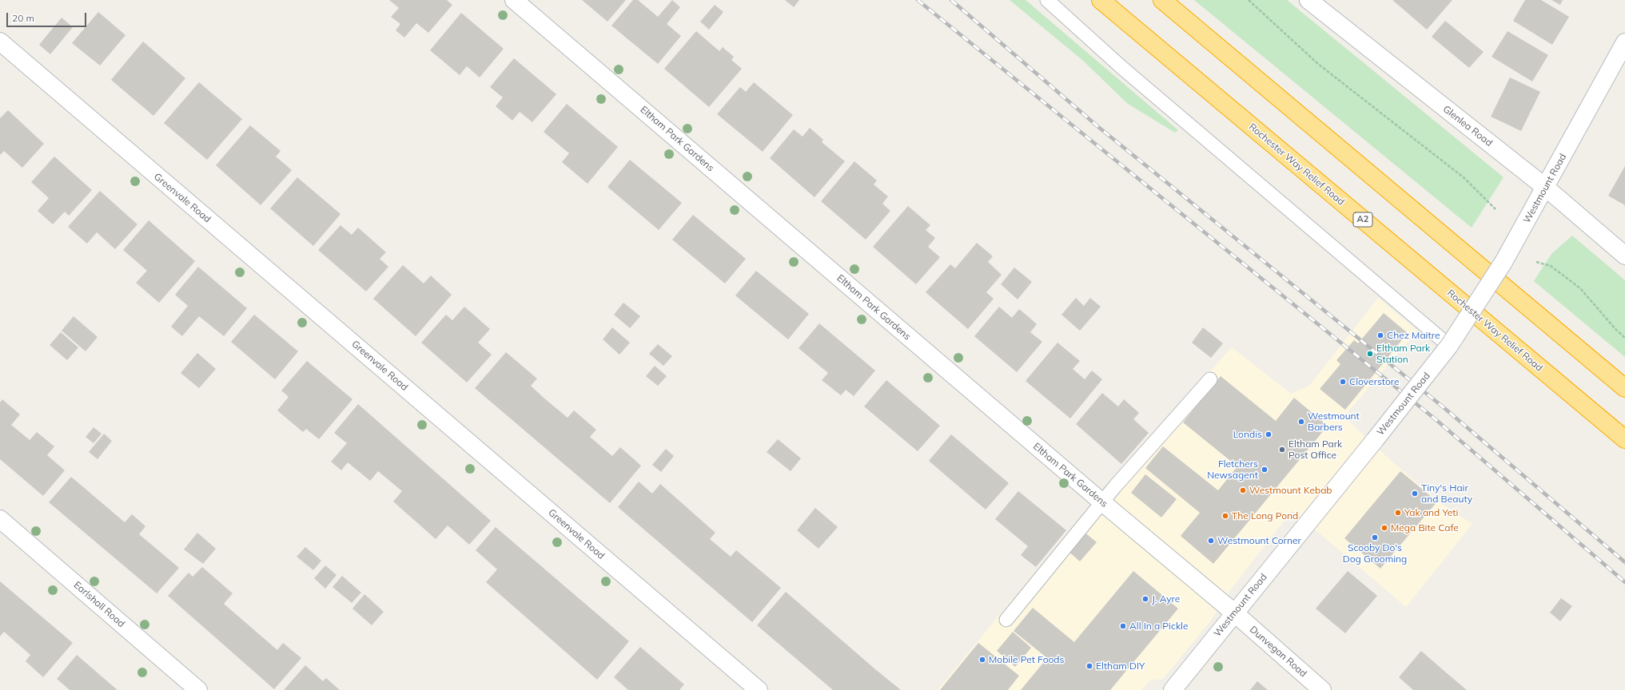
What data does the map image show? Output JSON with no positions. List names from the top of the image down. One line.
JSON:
{"streets":{"highway":["Rochester Way Relief Road","A2"],"street":["Glenlea Road","Eltham Park Gardens","Westmount Road","Greenvale Road","Earlshall Road","Dunvegan Road"]},"crossings":[["Glenlea Road","Westmount Road"],["Eltham Park Gardens","Westmount Road"],["Eltham Park Gardens","Dunvegan Road"],["Westmount Road","Dunvegan Road"]],"places":["Chez Maitre","Eltham Park Station","Cloverstore","Westmount Barbers","Londis","Eltham Park Post Office","Fletchers Newsagent","Westmount Kebab","Tiny's Hair and Beauty","Yak and Yeti","The Long Pond","Mega Bite Cafe","Scooby Do's Dog Grooming","Westmount Corner","J. Ayre","All In a Pickle","Mobile Pet Foods","Eltham DIY"],"scale_bar":"20 m"}
